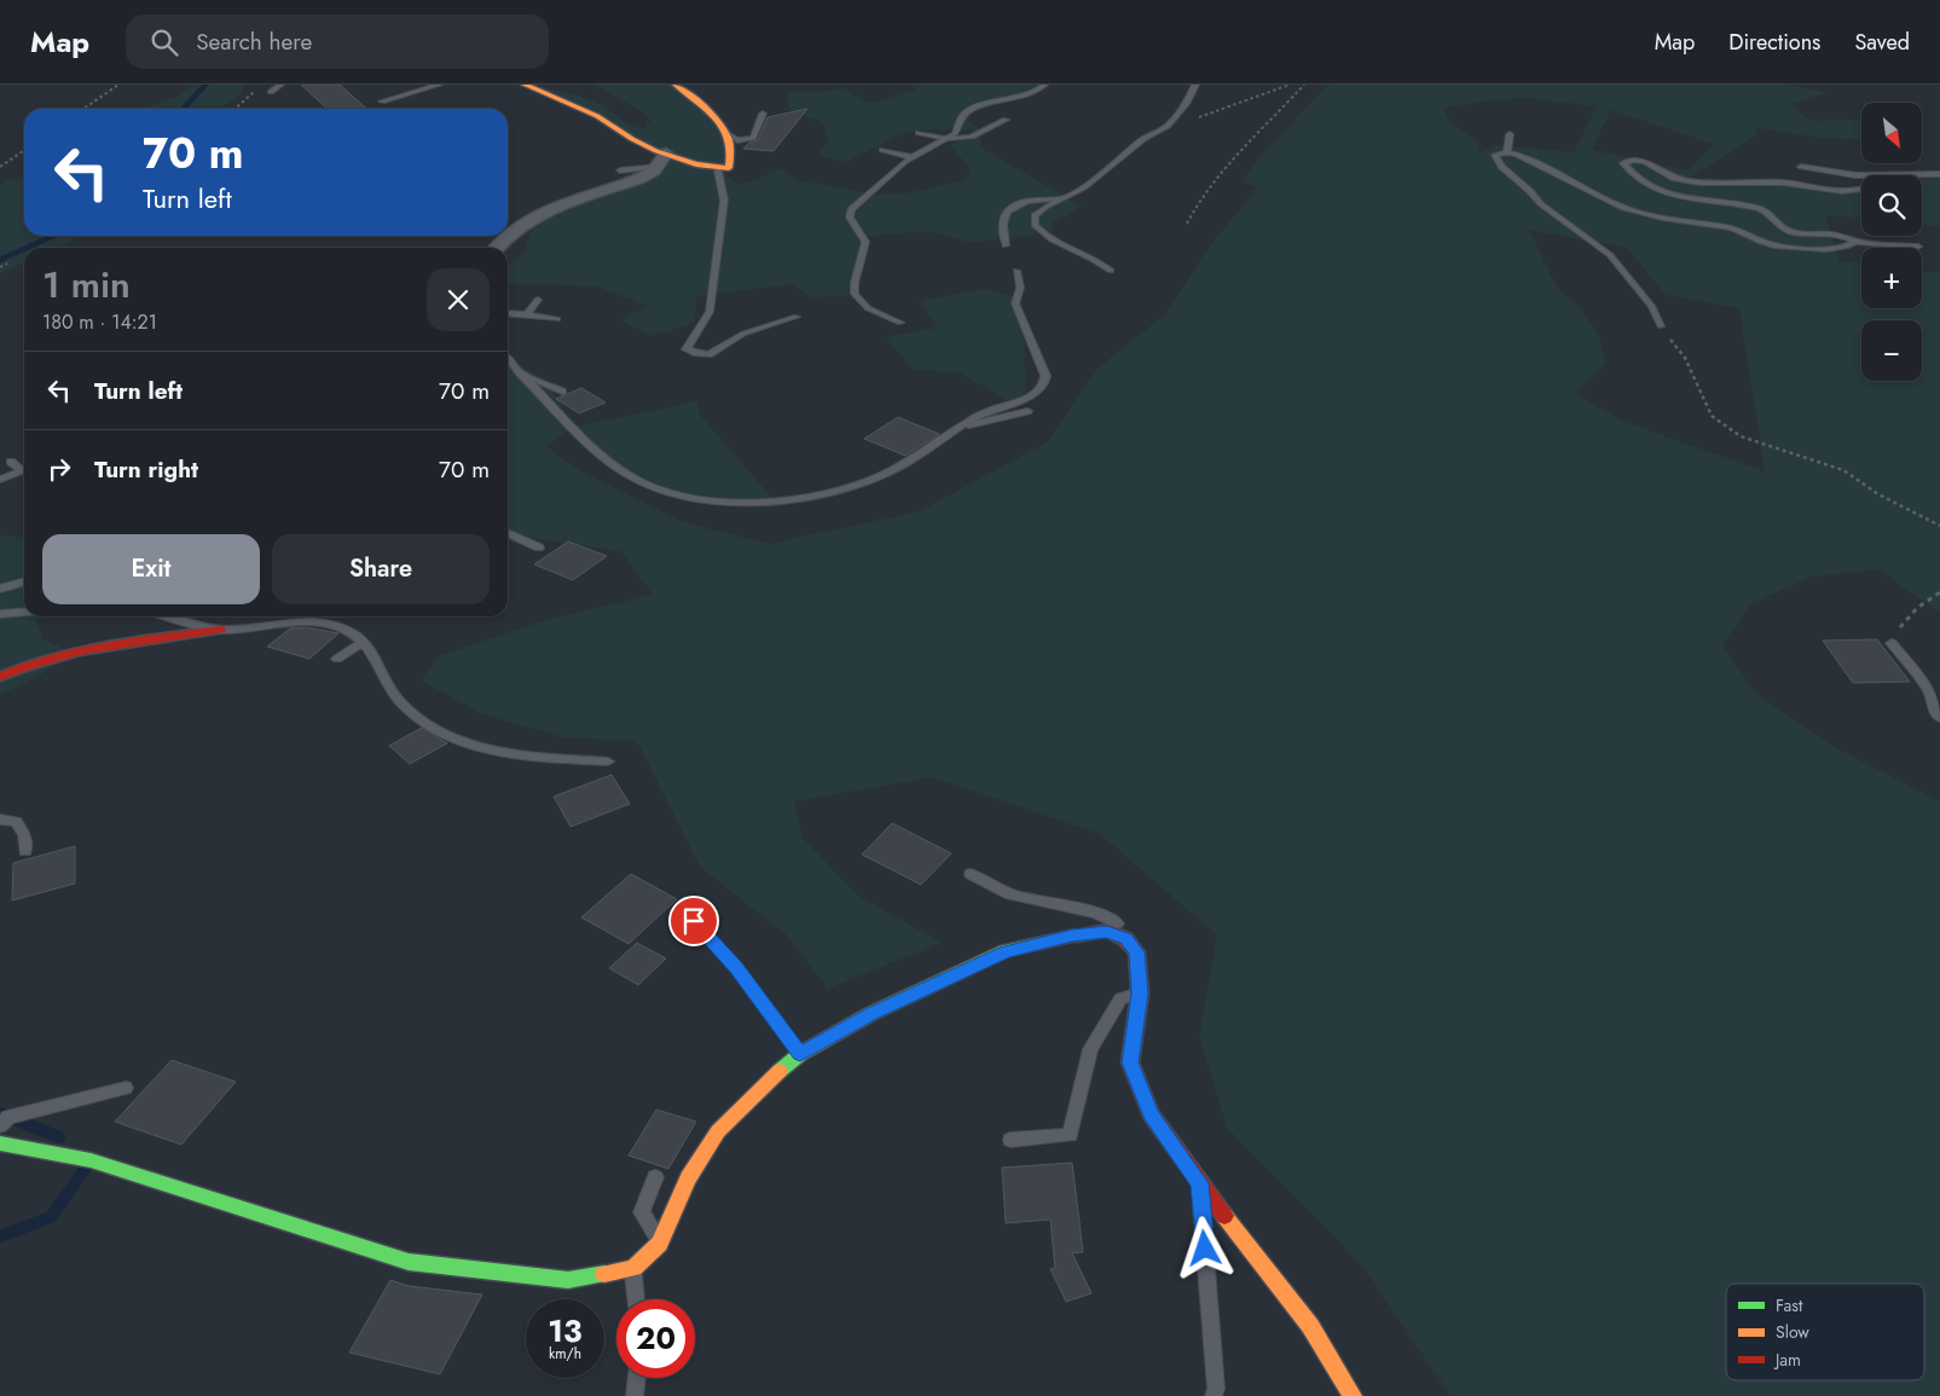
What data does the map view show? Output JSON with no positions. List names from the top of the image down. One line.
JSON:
{"legend":["Fast","Slow","Jam"],"north":"bottom right","page":{"header":"Map","search":"Search here","nav":["Map","Directions","Saved"],"map_buttons":["+","−"],"turn":["70 m","Turn left"],"heading":["1 min","180 m · 14:21"],"list":[{"name":"Turn left","value":"70 m"},{"name":"Turn right","value":"70 m"}],"buttons":["Exit","Share"],"speed":"13 km/h","limit":"20"}}
